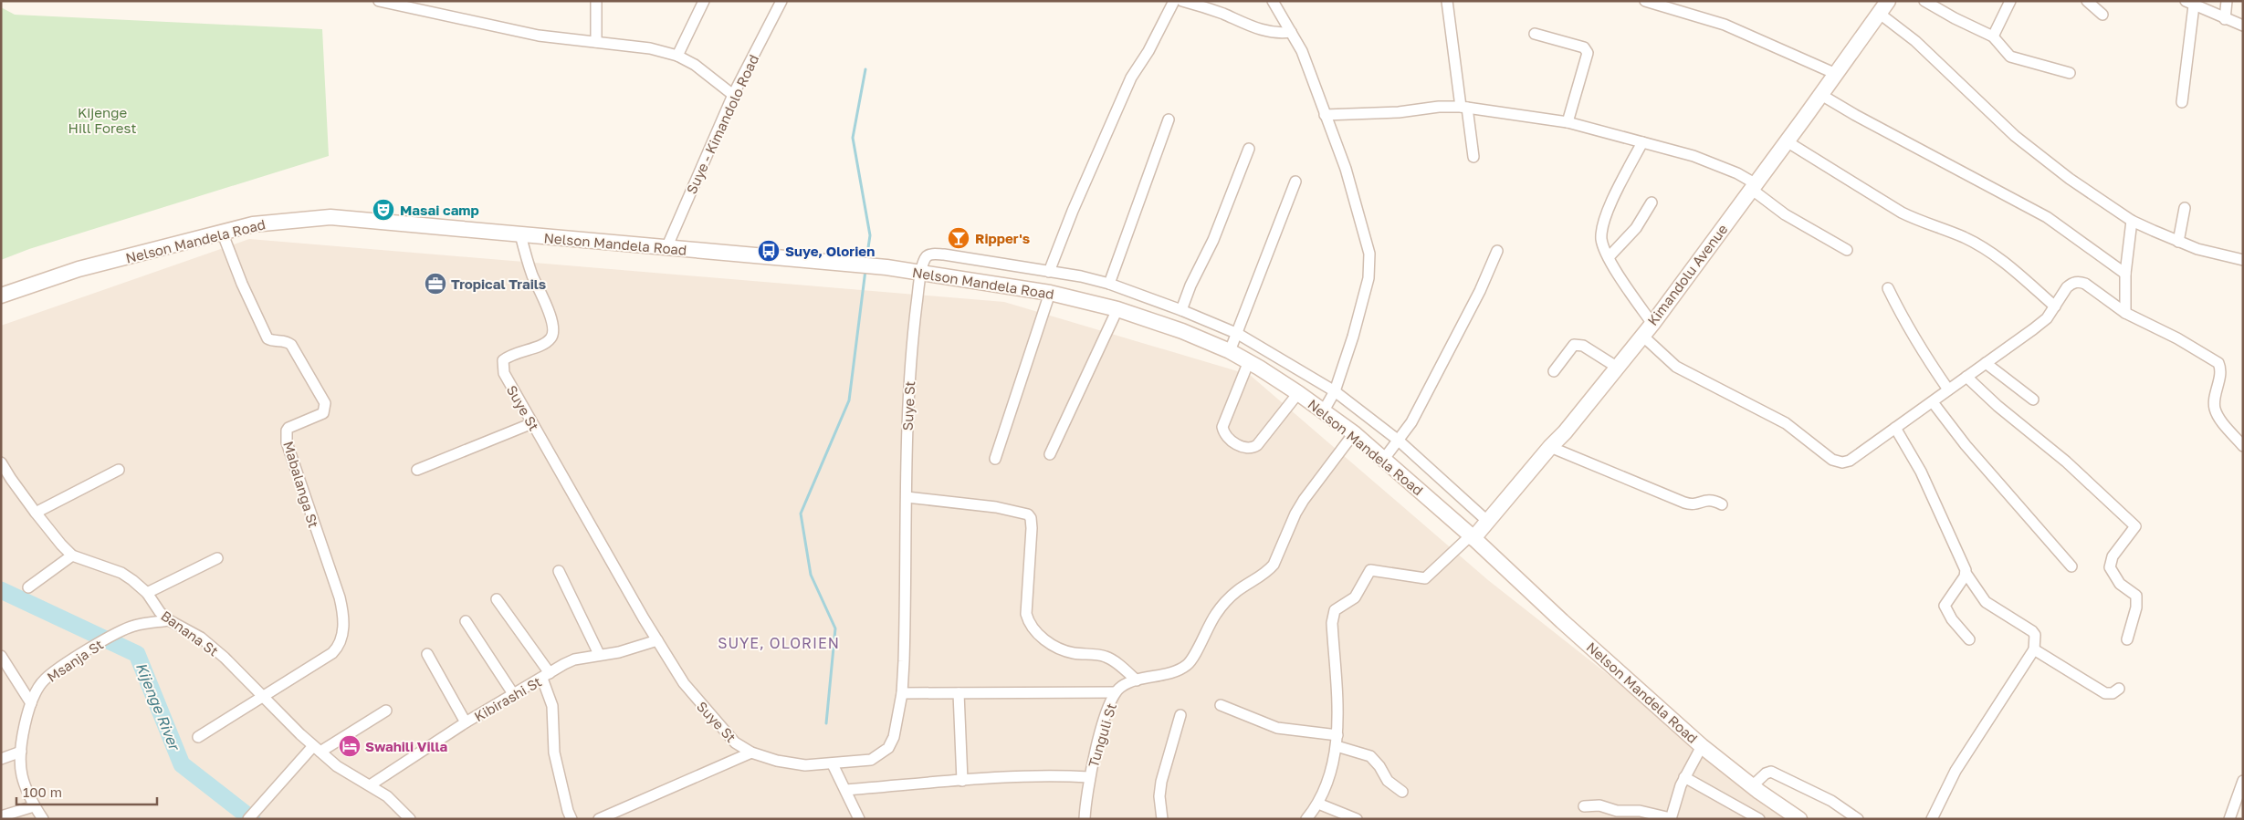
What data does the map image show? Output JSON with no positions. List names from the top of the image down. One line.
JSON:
{"streets":{"main road":["Nelson Mandela Road","Kimandolu Avenue"],"street":["Suye - Kimandolo Road","Suye St","Mabalanga St","Banana St","Msanja St","Kibirashi St","Tunguli St"]},"crossings":[["Suye - Kimandolo Road","Nelson Mandela Road"],["Nelson Mandela Road","Kimandolu Avenue"],["Nelson Mandela Road","Suye St"],["Nelson Mandela Road","Mabalanga St"],["Nelson Mandela Road","Tunguli St"],["Suye St","Kibirashi St"],["Mabalanga St","Banana St"],["Banana St","Msanja St"],["Banana St","Kibirashi St"]],"districts":["SUYE, OLORIEN"],"water":["Kijenge River"],"parks":["Kijenge Hill Forest"],"places":{"theatre":["Masai camp"],"bar":["Ripper's"],"bus stop":["Suye, Olorien"],"office":["Tropical Trails"],"hotel":["Swahili Villa"]},"scale_bar":"100 m"}
